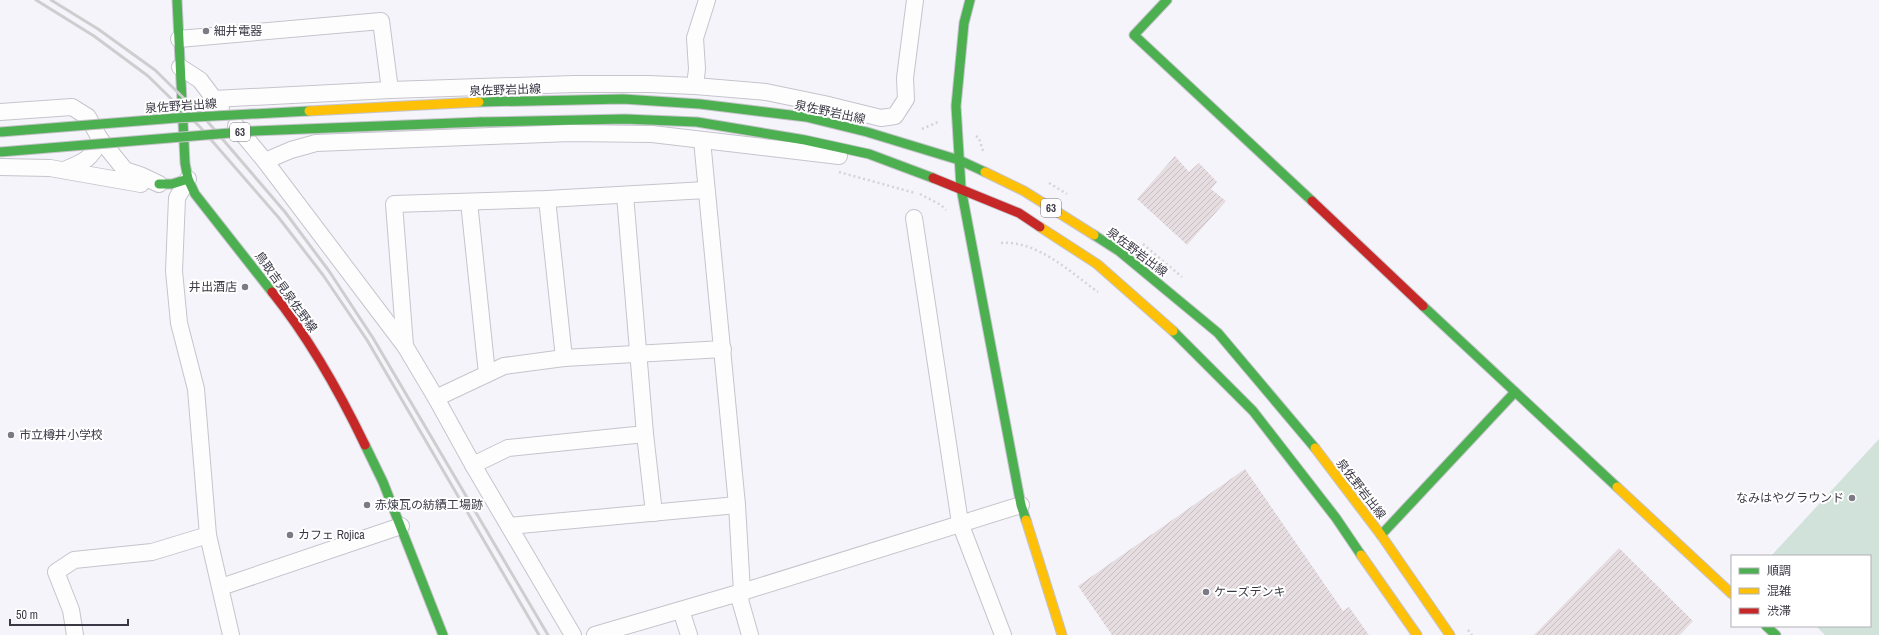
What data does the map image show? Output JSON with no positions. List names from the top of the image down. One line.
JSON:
{"streets":{"main road":["泉佐野岩出線","63","鳥取吉見泉佐野線"]},"places":["細井電器","井出酒店","市立樽井小学校","なみはやグラウンド","赤煉瓦の紡績工場跡","カフェ Rojica","ケーズデンキ"],"legend":["順調","混雑","渋滞"],"scale_bar":"50 m"}
